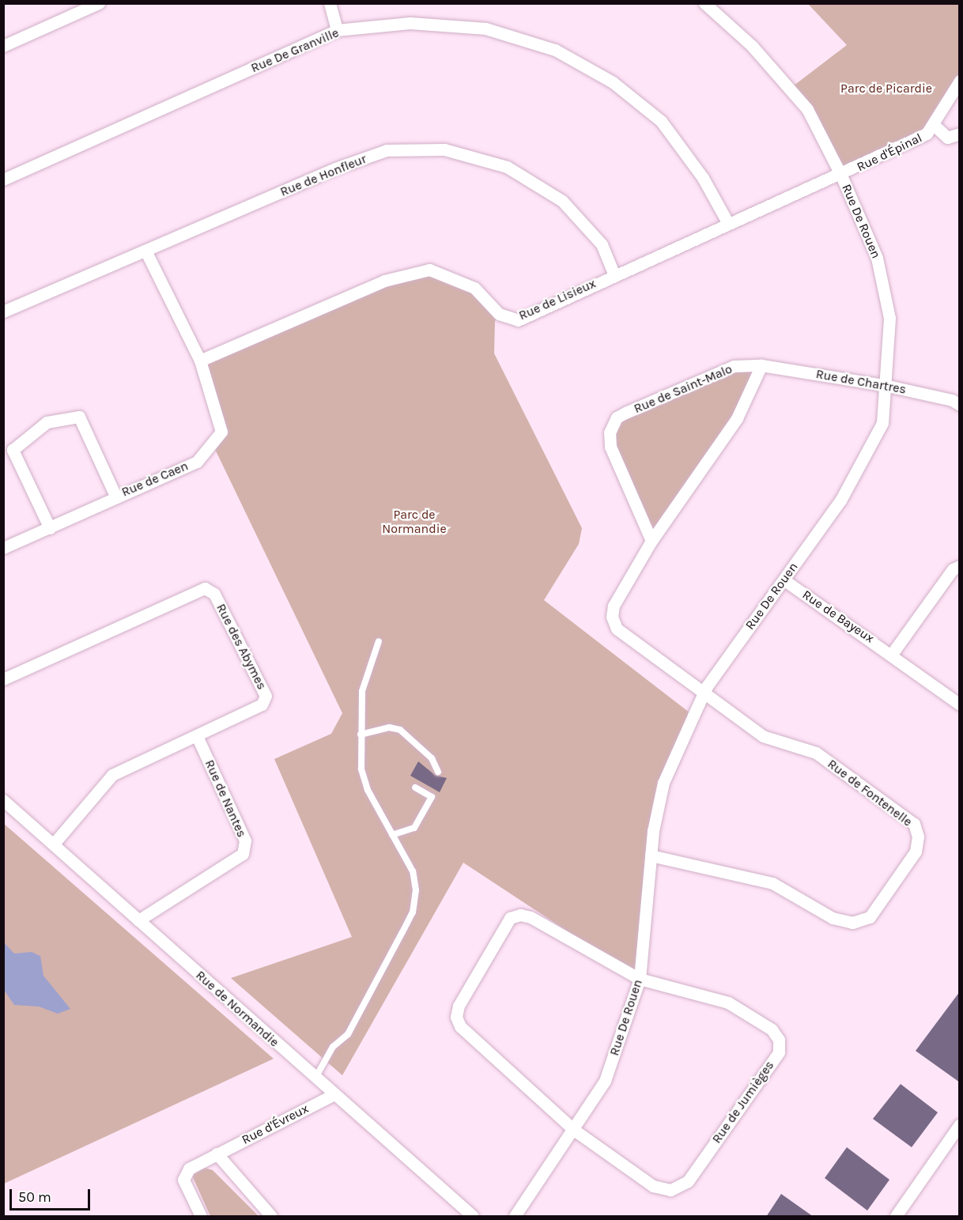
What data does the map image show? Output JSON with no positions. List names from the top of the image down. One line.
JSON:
{"streets":{"street":["Rue De Granville","Rue d'Épinal","Rue de Honfleur","Rue De Rouen","Rue de Lisieux","Rue de Chartres","Rue de Saint-Malo","Rue de Caen","Rue de Bayeux","Rue des Abymes","Rue de Fontenelle","Rue de Nantes","Rue de Normandie","Rue de Jumièges","Rue d'Évreux"]},"crossings":[["Rue De Granville","Rue de Lisieux"],["Rue d'Épinal","Rue De Rouen"],["Rue d'Épinal","Rue de Lisieux"],["Rue de Honfleur","Rue de Lisieux"],["Rue de Honfleur","Rue de Caen"],["Rue De Rouen","Rue de Lisieux"],["Rue De Rouen","Rue de Chartres"],["Rue De Rouen","Rue de Bayeux"],["Rue De Rouen","Rue de Fontenelle"],["Rue De Rouen","Rue de Jumièges"],["Rue de Lisieux","Rue de Caen"],["Rue de Chartres","Rue de Saint-Malo"],["Rue des Abymes","Rue de Nantes"],["Rue des Abymes","Rue de Normandie"],["Rue de Nantes","Rue de Normandie"],["Rue de Normandie","Rue d'Évreux"]],"parks":["Parc de Picardie","Parc de Normandie"],"scale_bar":"50 m"}
